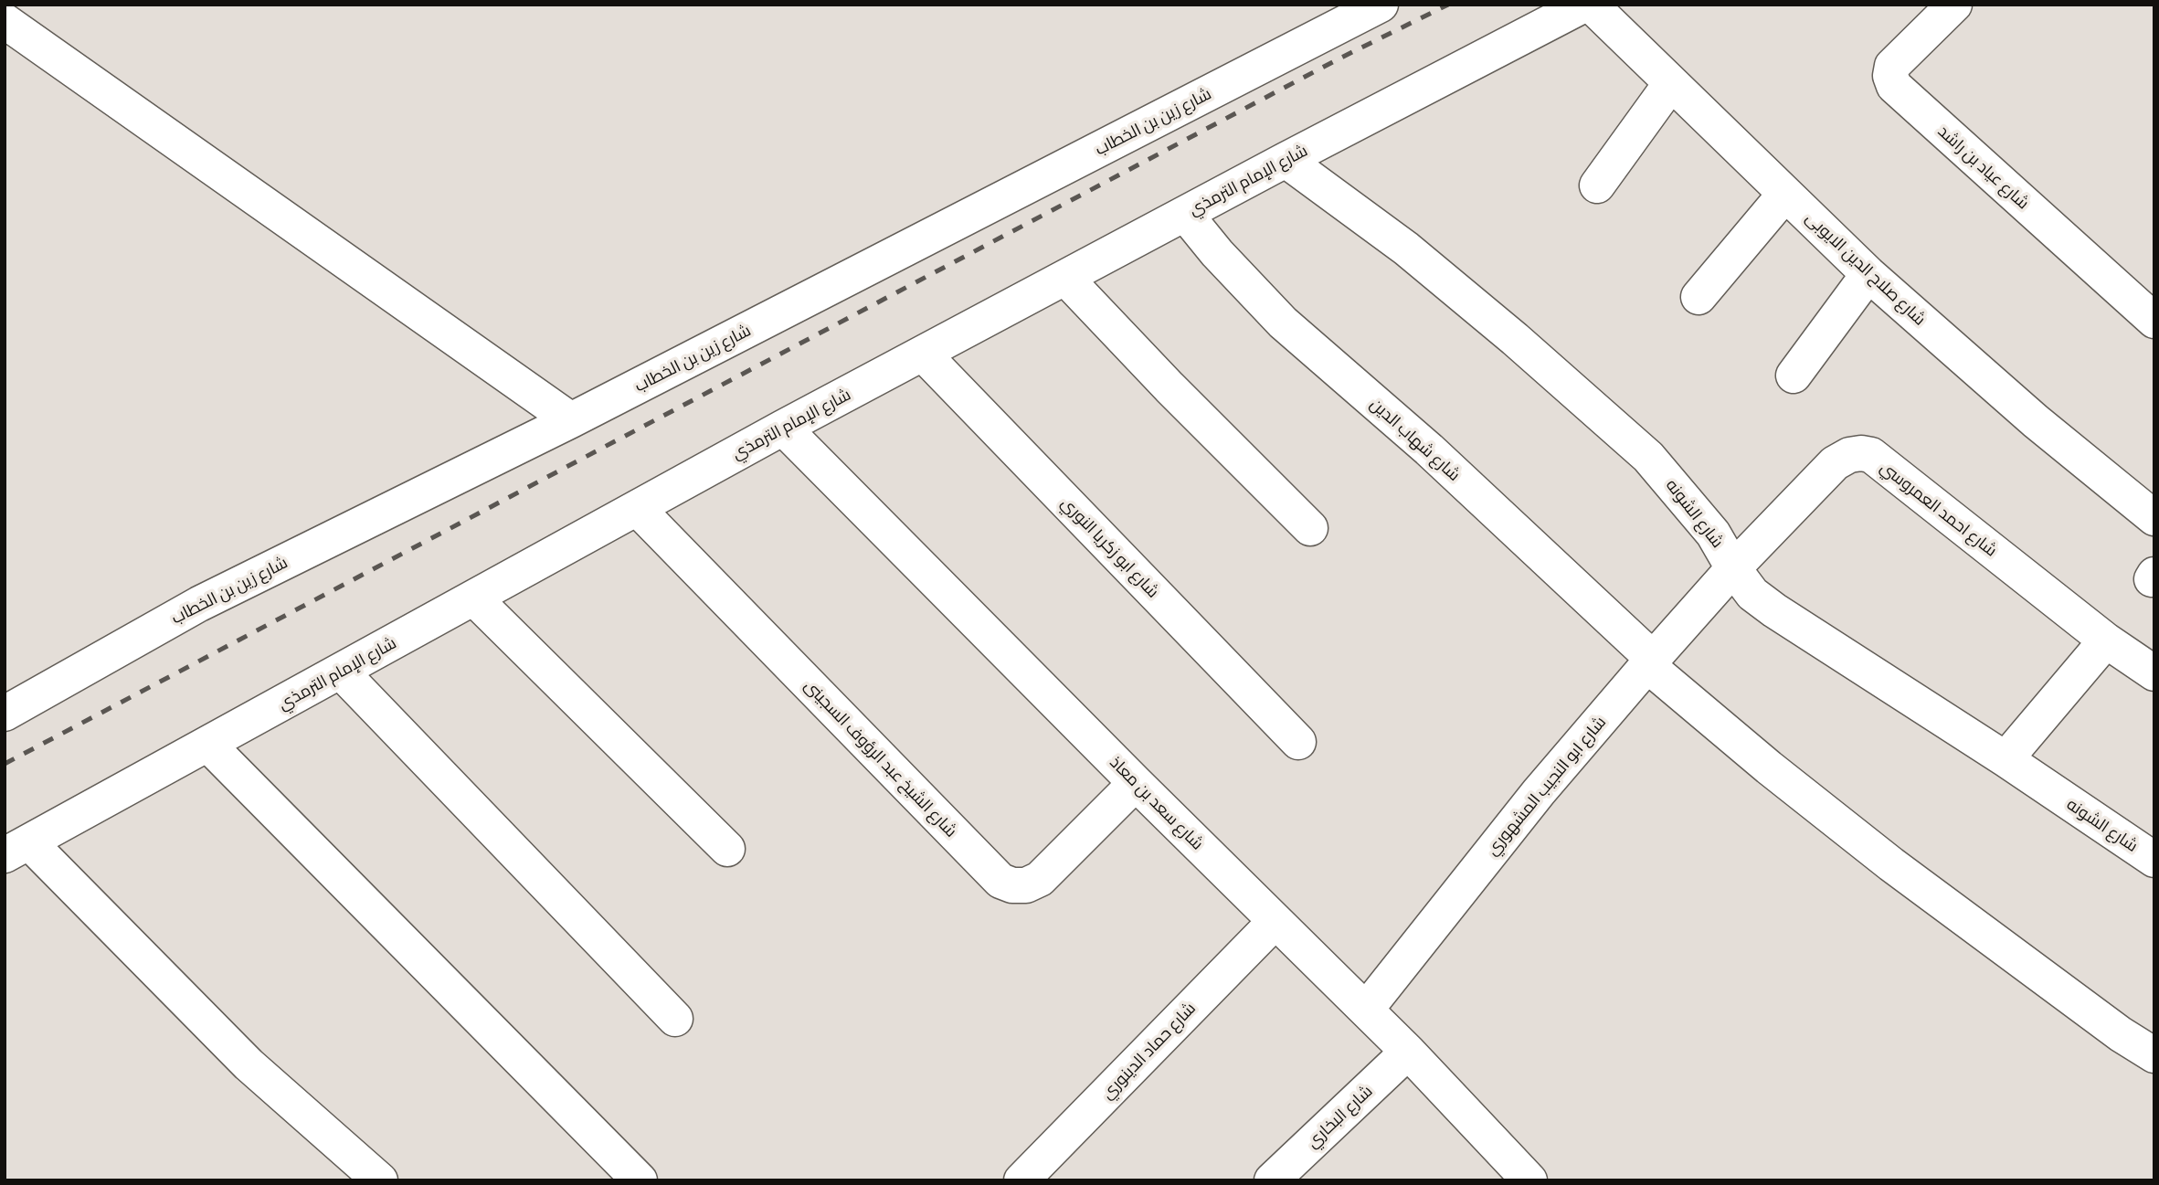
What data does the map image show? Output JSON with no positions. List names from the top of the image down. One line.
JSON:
{"streets":{"street":["شارع زين بن الخطاب","شارع عياد بن راشد","شارع الإمام الترمذي","شارع صلاح الدين الايوبى","شارع شهاب الدين","شارع احمد العمروسي","شارع الشونه","شارع ابو زكريا النوري","شارع الشيخ عبد الرؤوف السجينى","شارع ابو النجيب المشهوري","شارع سعد بن معاذ","شارع حماد الدينوري","شارع البخاري"]},"crossings":[["شارع الإمام الترمذي","شارع شهاب الدين"],["شارع الإمام الترمذي","شارع الشونه"],["شارع الإمام الترمذي","شارع ابو زكريا النوري"],["شارع الإمام الترمذي","شارع الشيخ عبد الرؤوف السجينى"],["شارع الإمام الترمذي","شارع سعد بن معاذ"],["شارع شهاب الدين","شارع ابو النجيب المشهوري"],["شارع احمد العمروسي","شارع الشونه"],["شارع احمد العمروسي","شارع ابو النجيب المشهوري"],["شارع الشونه","شارع ابو النجيب المشهوري"],["شارع الشيخ عبد الرؤوف السجينى","شارع سعد بن معاذ"],["شارع ابو النجيب المشهوري","شارع سعد بن معاذ"],["شارع سعد بن معاذ","شارع حماد الدينوري"],["شارع سعد بن معاذ","شارع البخاري"]]}
